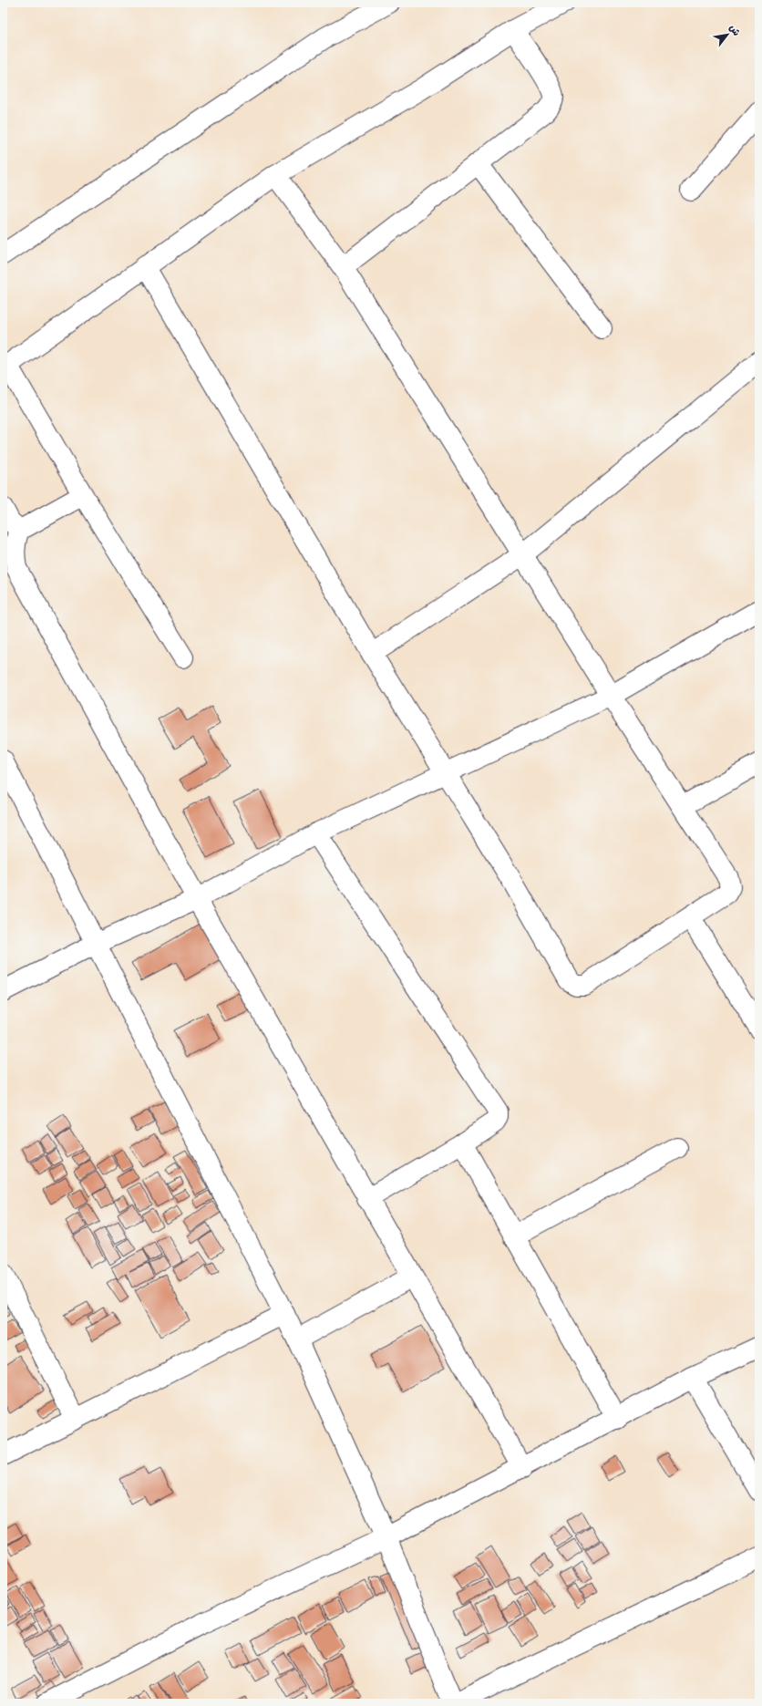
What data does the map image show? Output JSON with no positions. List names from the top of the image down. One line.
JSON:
{"north":"top right"}
